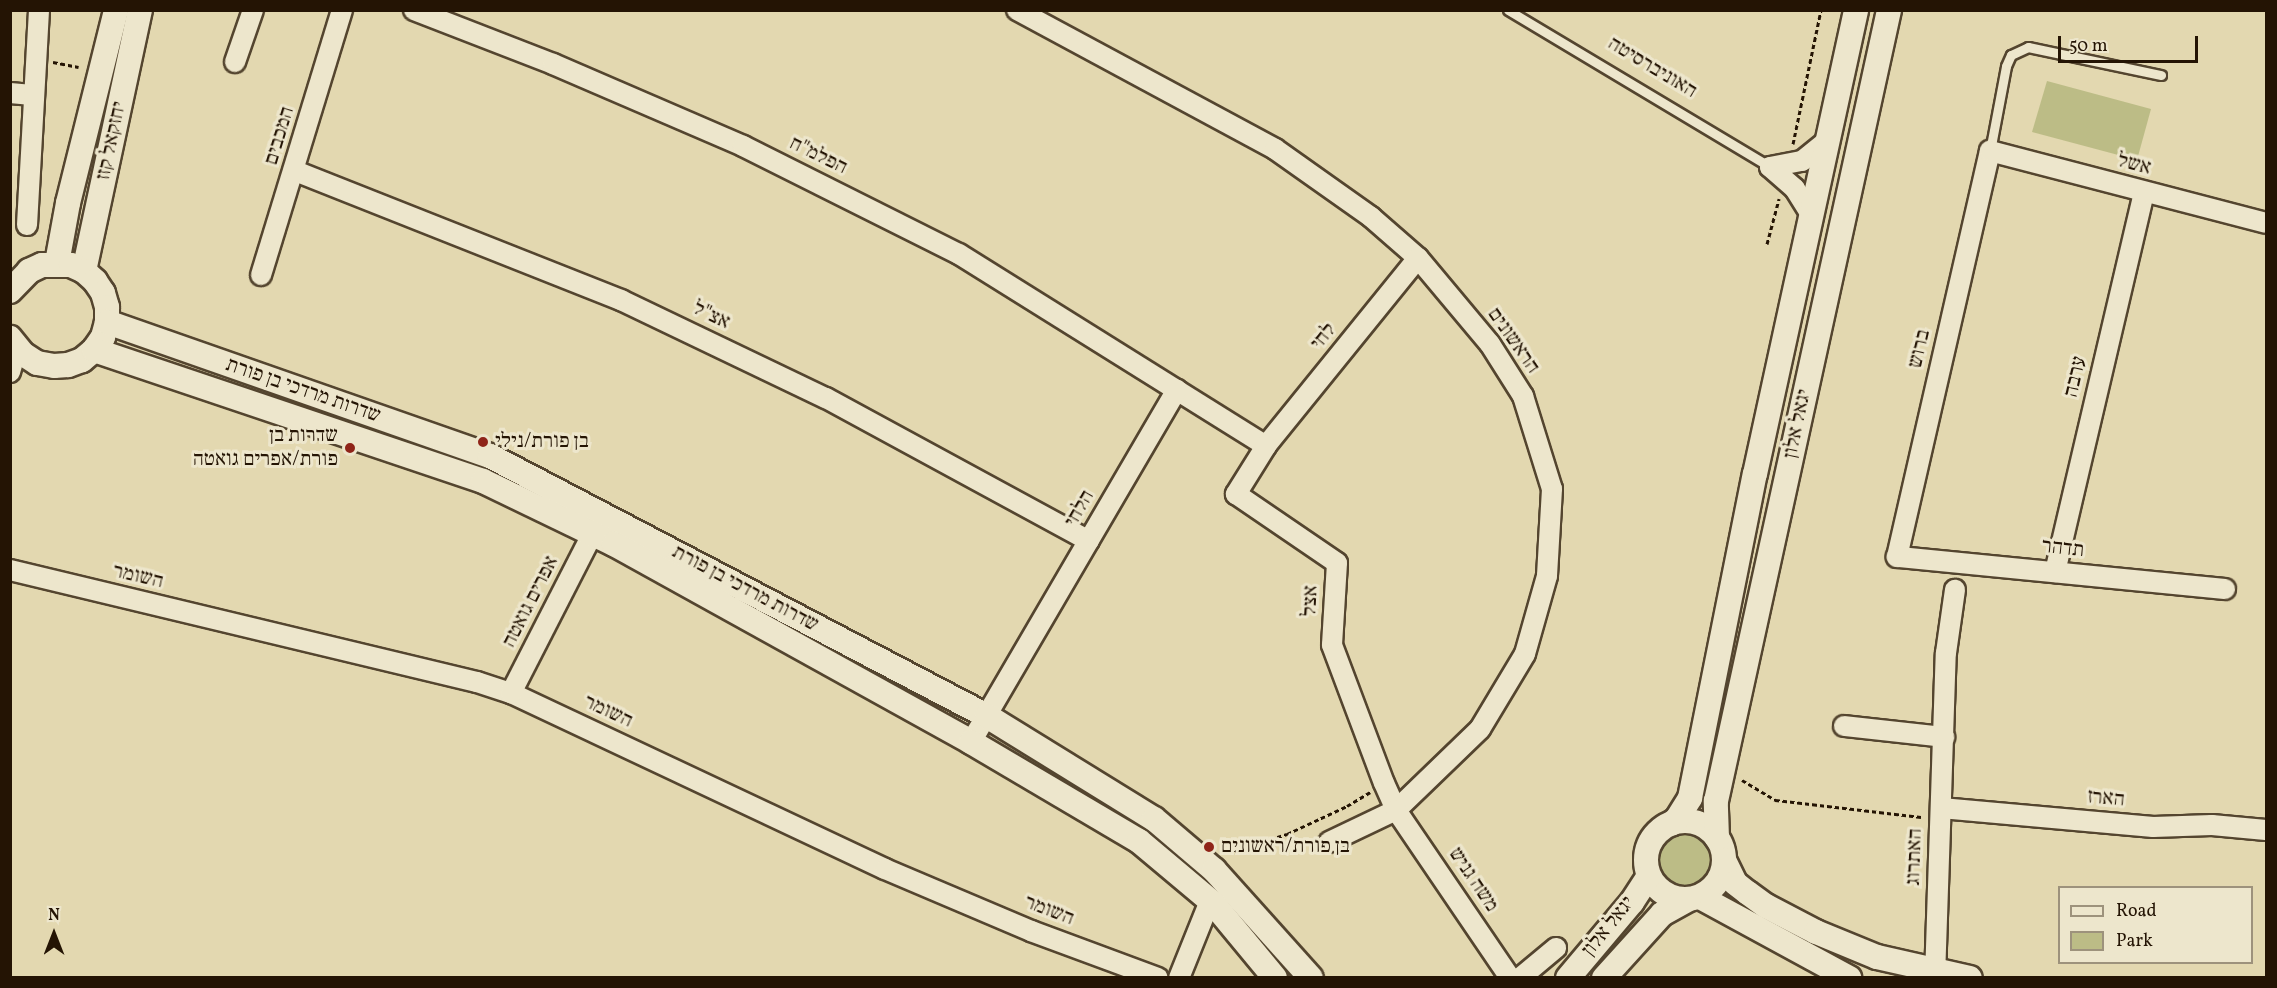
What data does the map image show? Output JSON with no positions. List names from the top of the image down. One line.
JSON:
{"streets":{"street":["האוניברסיטה","המכבים","יחזקאל קזז","הפלמ\"ח","אשל","אצ\"ל","לחי","הראשונים","ברוש","ערבה","שדרות מרדכי בן פורת","יגאל אלון","הלחי","תדהר","השומר","אצל","אפרים גואטה","הארז","האתרוג","משה גניש"]},"crossings":[["האוניברסיטה","יגאל אלון"],["המכבים","אצ\"ל"],["הפלמ\"ח","הלחי"],["אשל","ברוש"],["אשל","ערבה"],["אצ\"ל","הלחי"],["לחי","הראשונים"],["לחי","אצל"],["הראשונים","אצל"],["הראשונים","משה גניש"],["ברוש","תדהר"],["ערבה","תדהר"],["שדרות מרדכי בן פורת","הלחי"],["שדרות מרדכי בן פורת","אפרים גואטה"],["השומר","אפרים גואטה"],["אצל","משה גניש"],["הארז","האתרוג"]],"places":["בן פורת/נילי","שדרות בן פורת/אפרים גואטה","בן פורת/ראשונים"],"legend":["Road","Park"],"scale_bar":"50 m","north":"top"}
